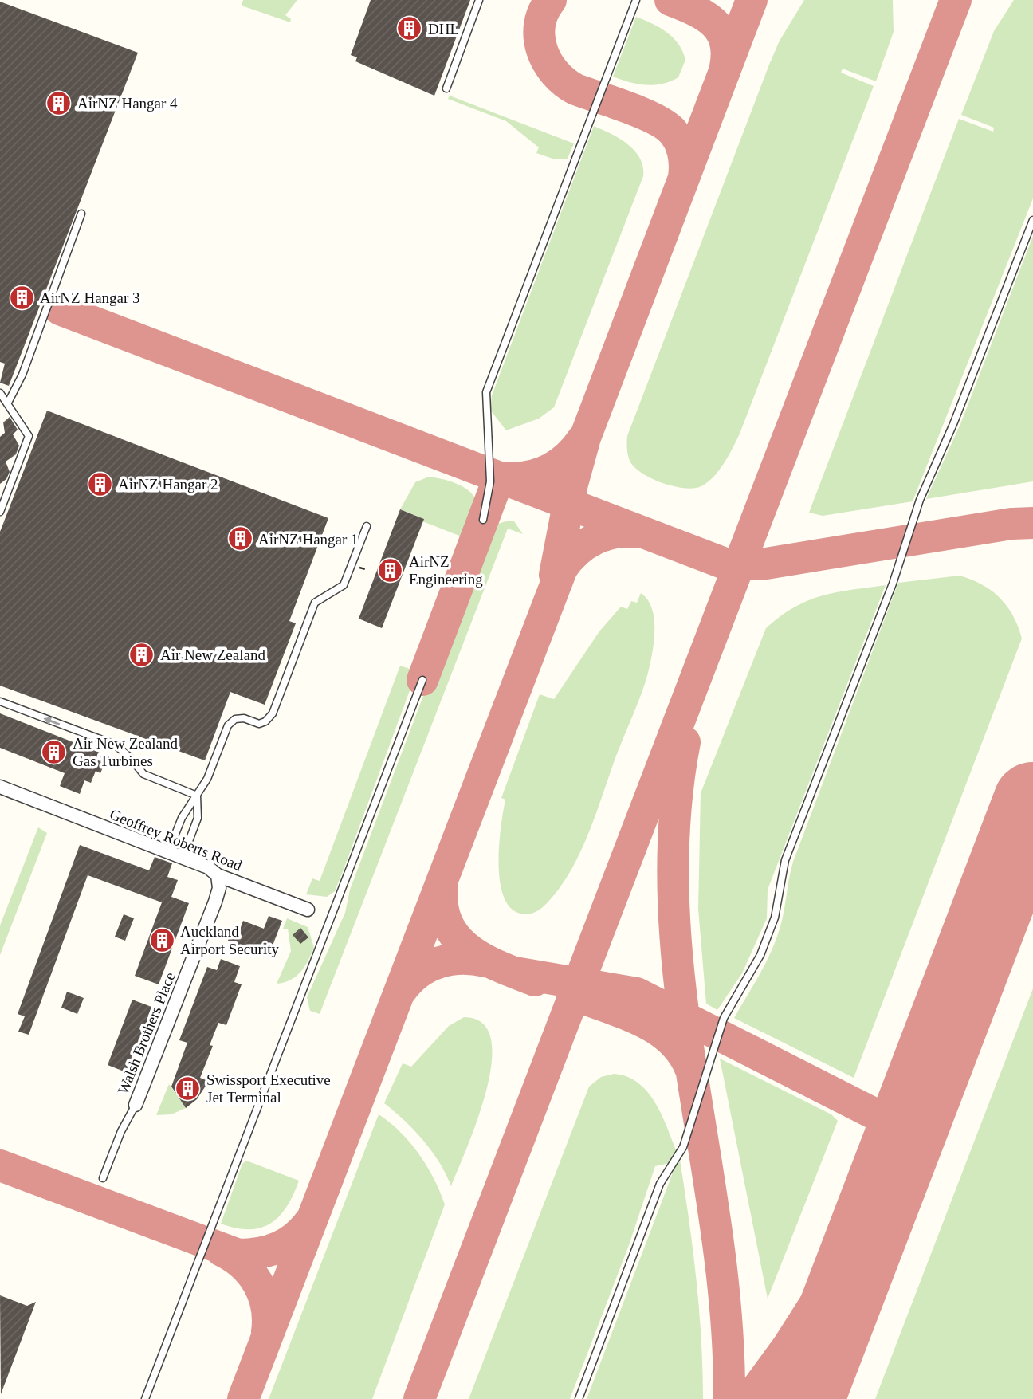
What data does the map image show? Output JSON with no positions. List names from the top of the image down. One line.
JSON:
{"streets":{"street":["Geoffrey Roberts Road","Walsh Brothers Place"]},"crossings":[["Geoffrey Roberts Road","Walsh Brothers Place"]],"places":{"building":["DHL","AirNZ Hangar 4","AirNZ Hangar 3","AirNZ Hangar 2","AirNZ Hangar 1","AirNZ Engineering","Air New Zealand","Air New Zealand Gas Turbines","Auckland Airport Security","Swissport Executive Jet Terminal"]}}
